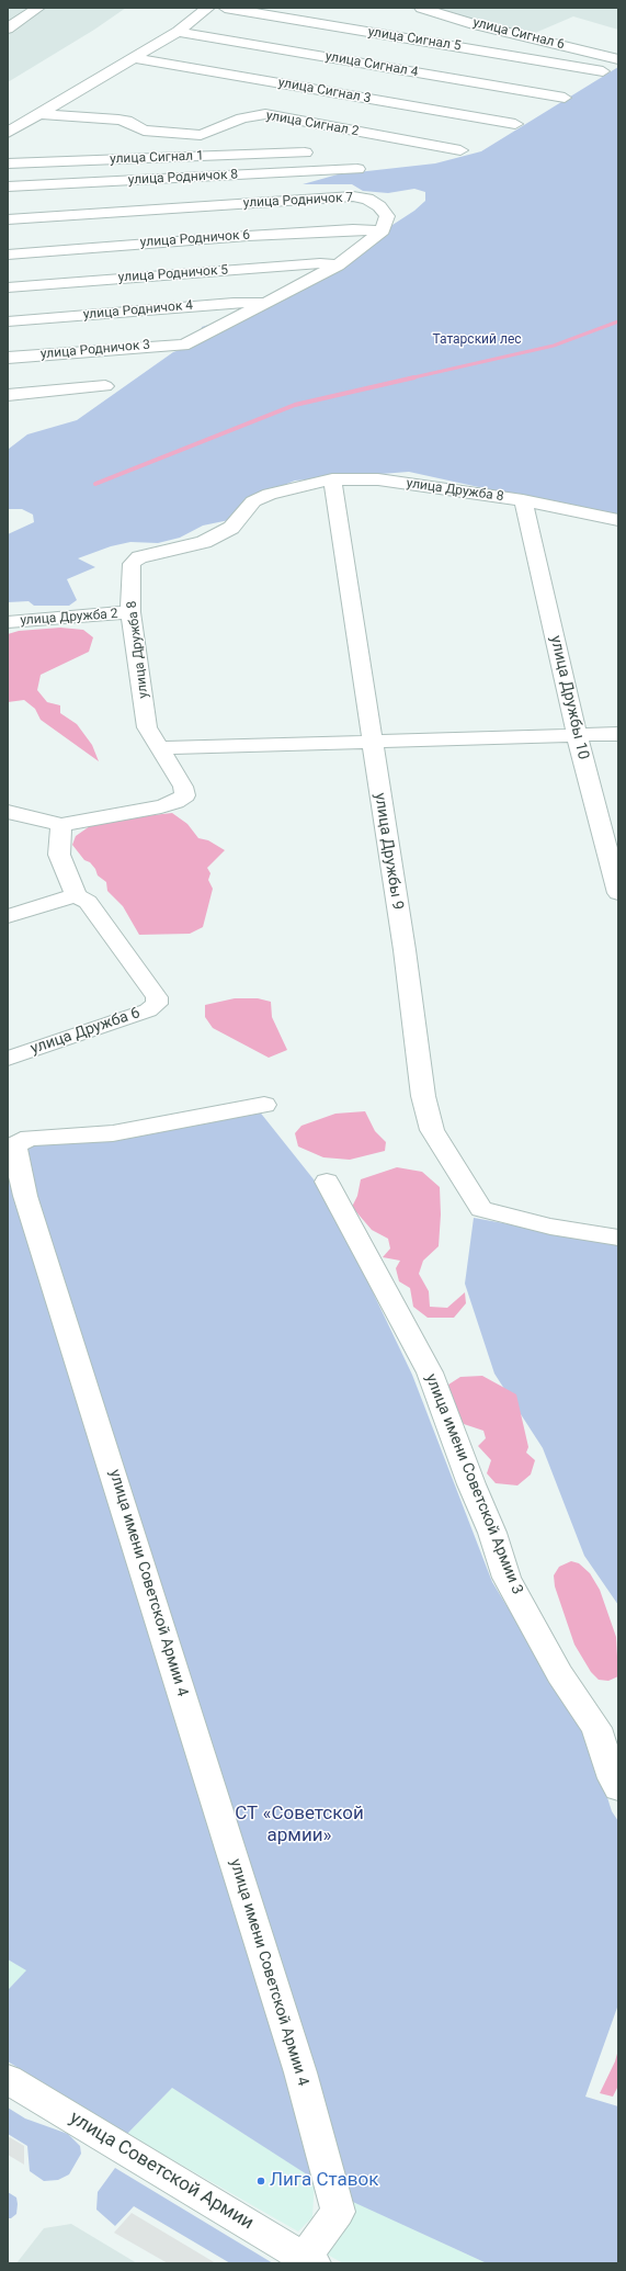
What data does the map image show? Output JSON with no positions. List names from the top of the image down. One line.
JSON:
{"streets":{"street":["улица Сигнал 6","улица Сигнал 5","улица Сигнал 4","улица Сигнал 3","улица Сигнал 2","улица Сигнал 1","улица Родничок 8","улица Родничок 7","улица Родничок 6","улица Родничок 5","улица Родничок 4","улица Родничок 3","улица Дружба 8","улица Дружба 2","улица Дружбы 10","улица Дружбы 9","улица Дружба 6","улица имени Советской Армии 3","улица имени Советской Армии 4","улица Советской Армии"]},"crossings":[["улица Родничок 7","улица Родничок 6"],["улица Родничок 4","улица Родничок 3"],["улица Дружба 8","улица Дружба 2"],["улица Дружба 8","улица Дружбы 10"],["улица Дружба 8","улица Дружбы 9"],["улица имени Советской Армии 4","улица Советской Армии"]],"parks":["Татарский лес","СТ «Советской армии»"],"places":["Лига Ставок"]}
